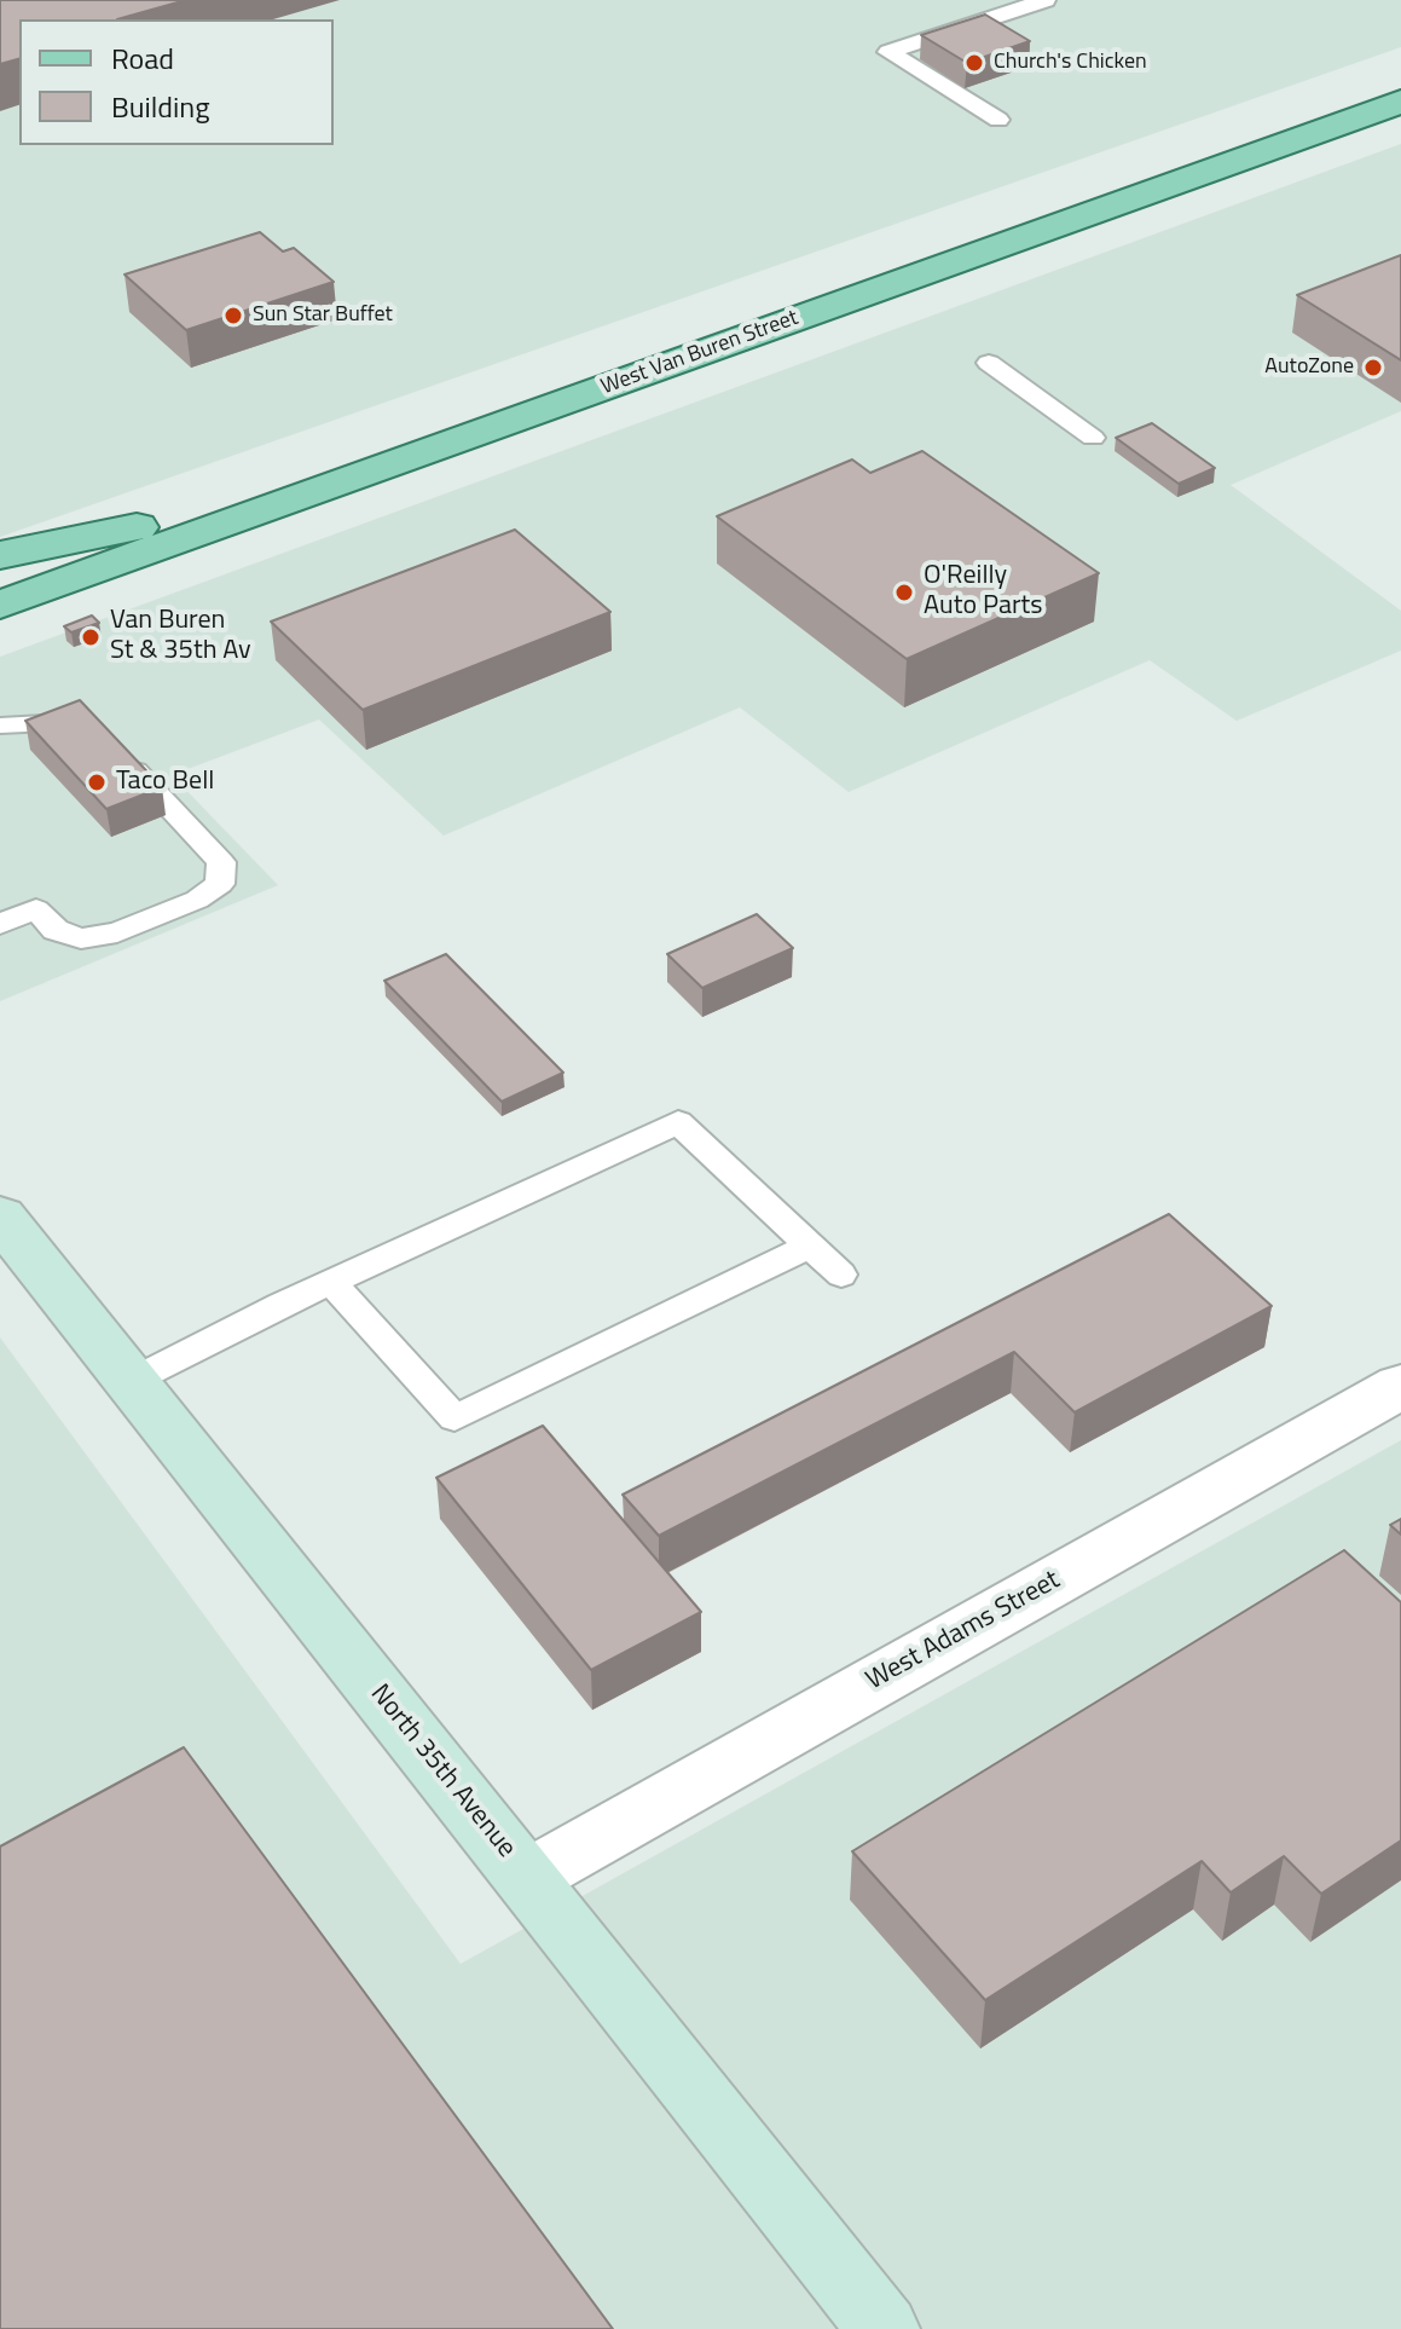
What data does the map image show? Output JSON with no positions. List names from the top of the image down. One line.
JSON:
{"streets":{"main road":["West Van Buren Street","North 35th Avenue"],"street":["West Adams Street"]},"crossings":[["West Adams Street","North 35th Avenue"]],"places":["Church's Chicken","Sun Star Buffet","AutoZone","O'Reilly Auto Parts","Van Buren St & 35th Av","Taco Bell"],"legend":["Road","Building"]}
